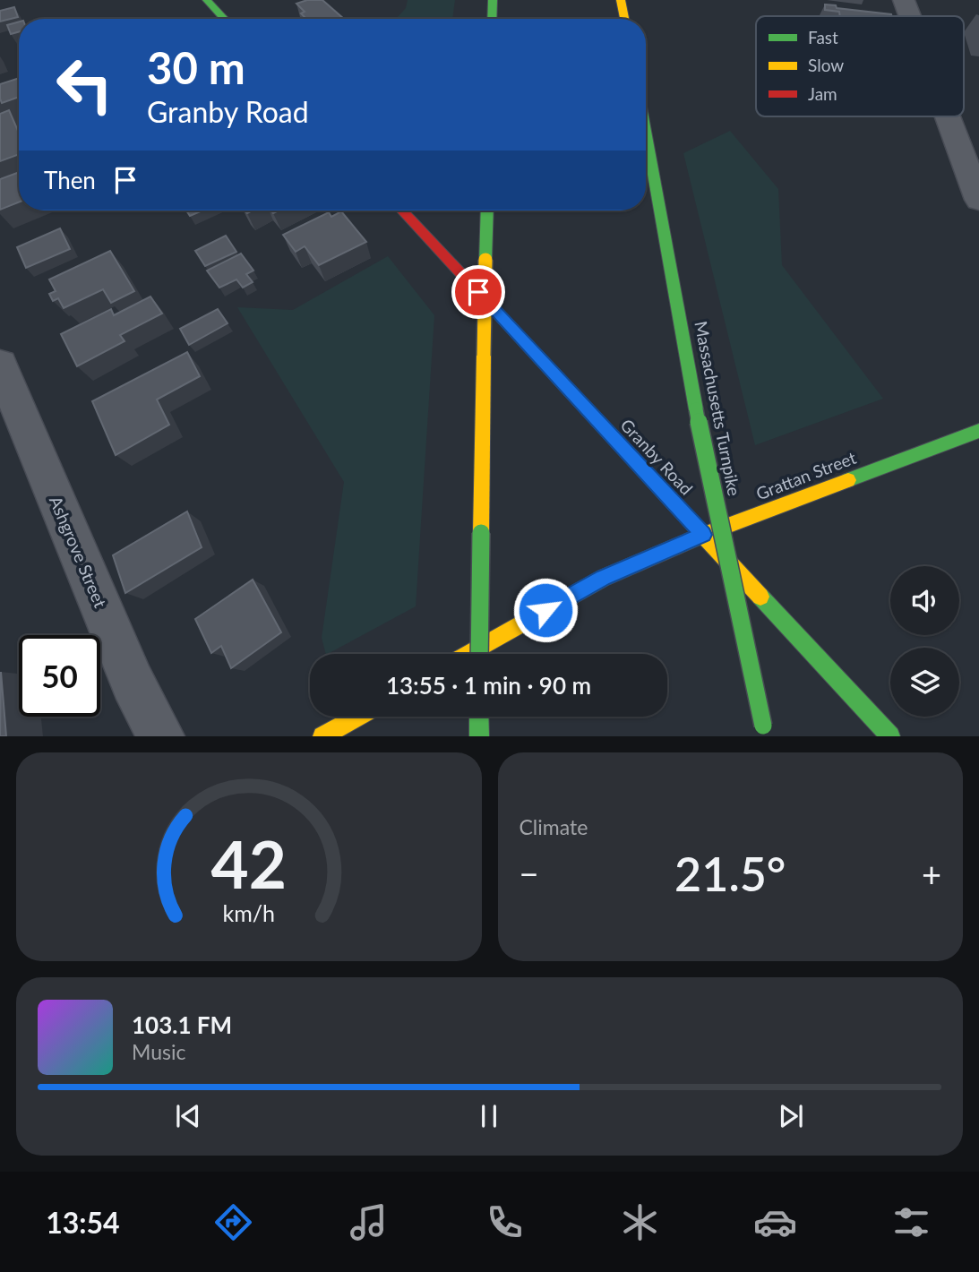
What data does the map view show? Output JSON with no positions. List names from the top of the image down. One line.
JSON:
{"streets":{"main road":["Massachusetts Turnpike","Granby Road","Grattan Street"],"street":["Ashgrove Street"]},"crossings":[["Granby Road","Grattan Street"]],"legend":["Fast","Slow","Jam"],"page":{"turn":["30 m","Granby Road"],"then":"Then","limit":"50","trip":"13:55 · 1 min · 90 m","tile":"Climate","heat":["−","21.5°","+"],"song":["103.1 FM","Music"],"tabs":"13:54","gauge":["42","km/h"]}}
